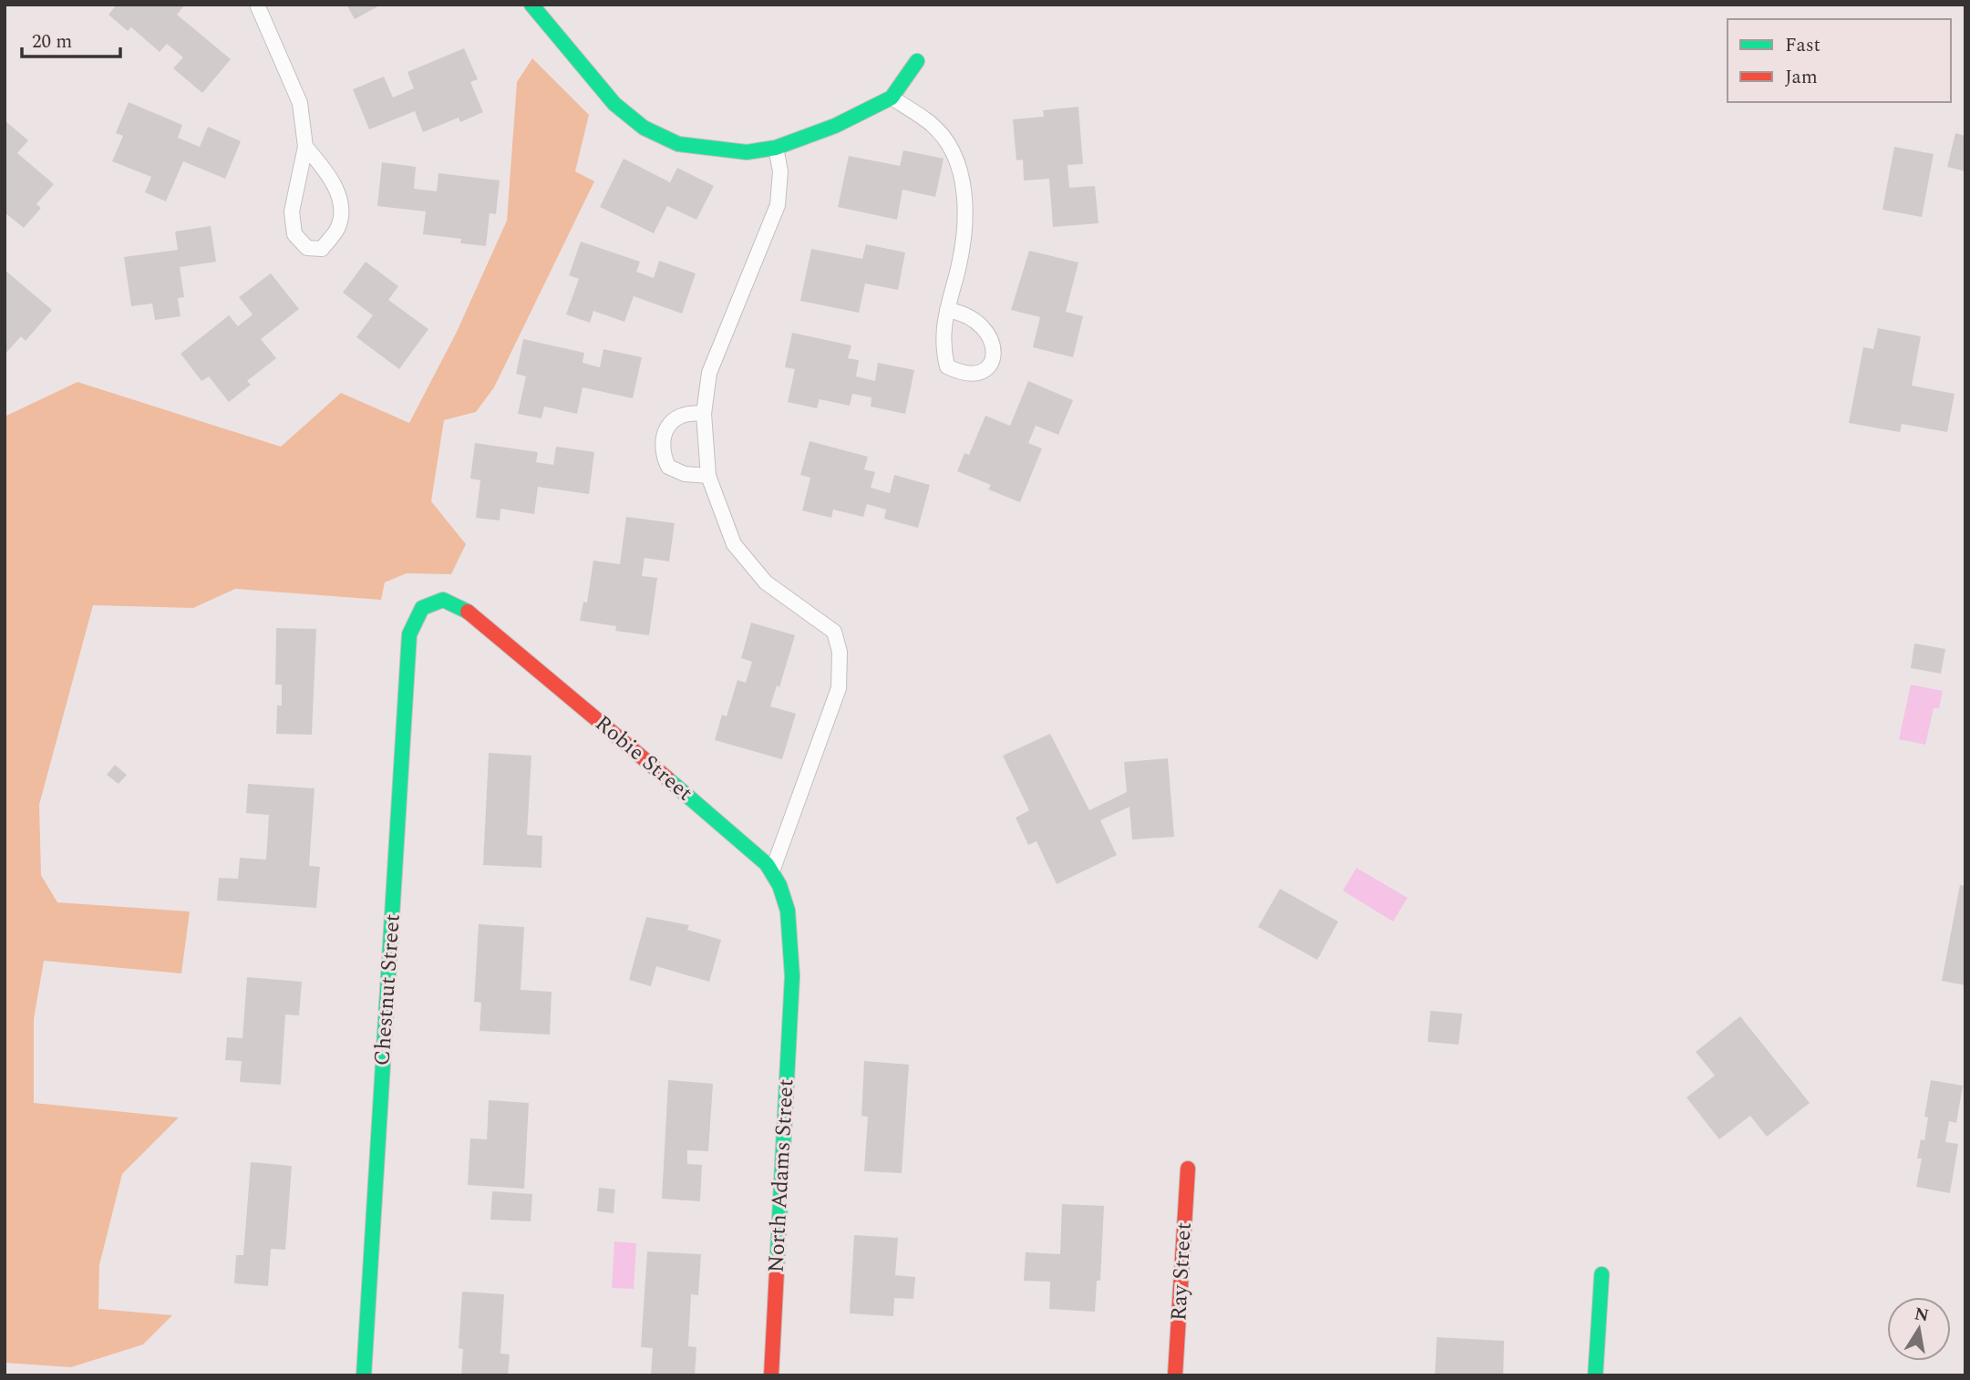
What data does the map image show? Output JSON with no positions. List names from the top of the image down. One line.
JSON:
{"streets":{"street":["Robie Street","Chestnut Street","North Adams Street","Ray Street"]},"crossings":[["Robie Street","Chestnut Street"],["Robie Street","North Adams Street"]],"legend":["Fast","Jam"],"scale_bar":"20 m","north":"top"}
